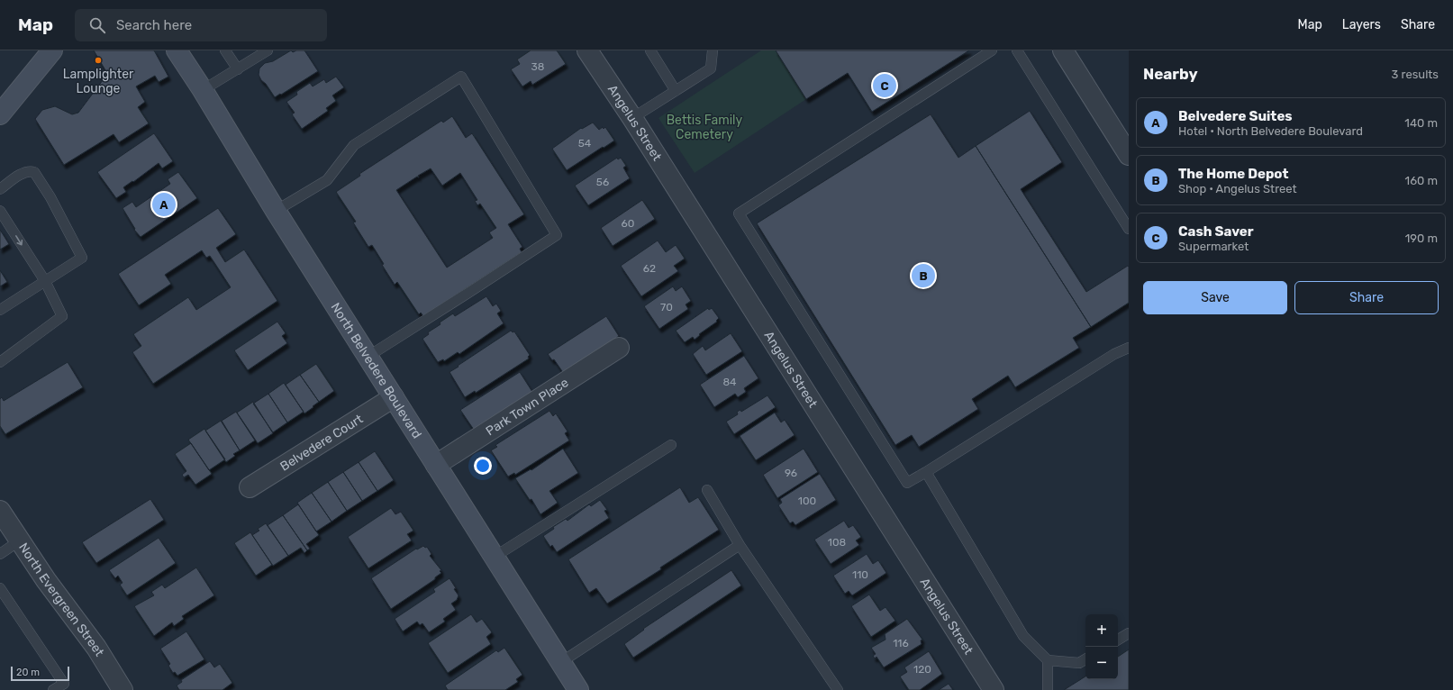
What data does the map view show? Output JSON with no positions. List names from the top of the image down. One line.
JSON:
{"streets":{"street":["Angelus Street","North Belvedere Boulevard","Park Town Place","Belvedere Court","North Evergreen Street"]},"crossings":[["North Belvedere Boulevard","Park Town Place"],["North Belvedere Boulevard","Belvedere Court"]],"parks":["Bettis Family Cemetery"],"places":["Lamplighter Lounge"],"house_numbers":["38","54","56","60","62","70","84","96","100","108","110","116","120"],"scale_bar":"20 m","page":{"header":"Map","search":"Search here","nav":["Map","Layers","Share"],"heading":["Nearby","3 results"],"pins":["C","A","B"],"list":[{"mark":"A","name":"Belvedere Suites","note":"Hotel · North Belvedere Boulevard","value":"140 m"},{"mark":"B","name":"The Home Depot","note":"Shop · Angelus Street","value":"160 m"},{"mark":"C","name":"Cash Saver","note":"Supermarket","value":"190 m"}],"buttons":["Save","Share"],"map_buttons":["+","−"],"scale":"20 m"}}
